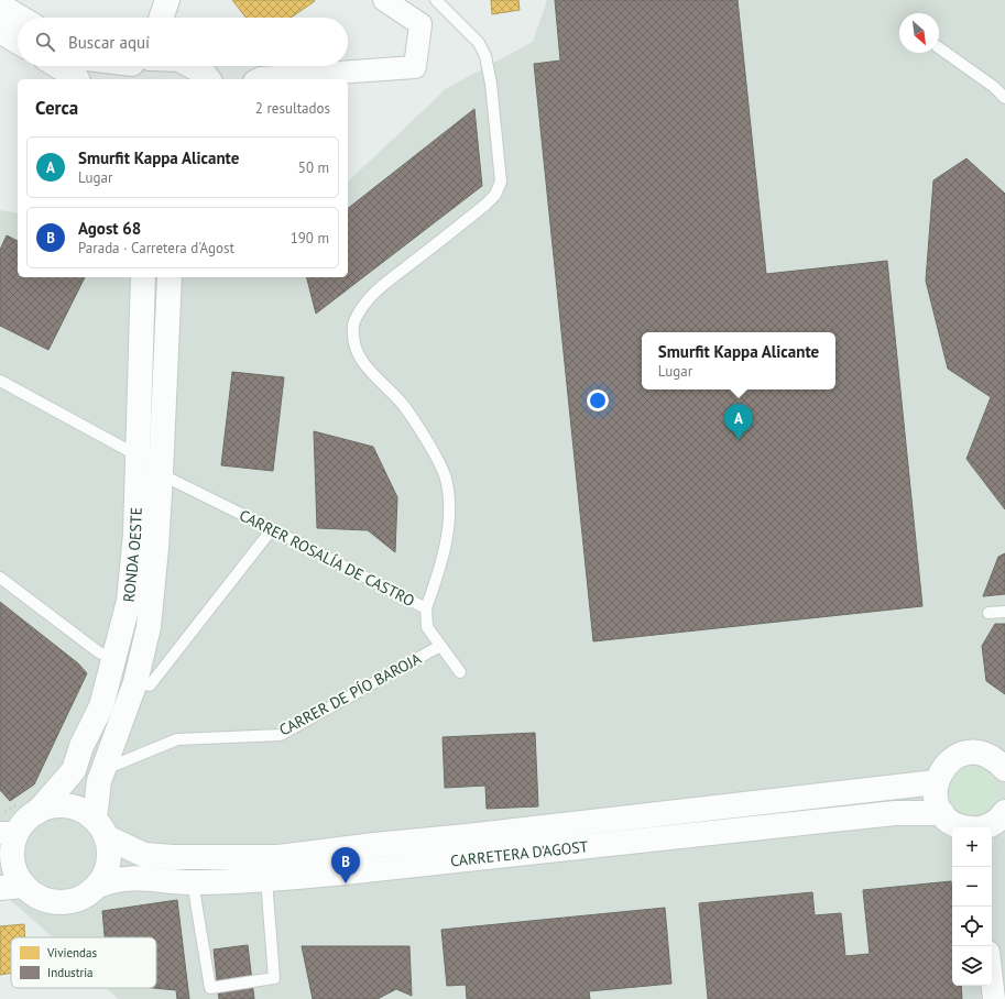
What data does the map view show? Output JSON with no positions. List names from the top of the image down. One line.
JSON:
{"streets":{"main road":["RONDA OESTE","CARRETERA D'AGOST"],"lane":["CARRER ROSALÍA DE CASTRO","CARRER DE PÍO BAROJA"]},"crossings":[["RONDA OESTE","CARRER ROSALÍA DE CASTRO"],["RONDA OESTE","CARRER DE PÍO BAROJA"],["RONDA OESTE","CARRETERA D'AGOST"],["CARRER ROSALÍA DE CASTRO","CARRER DE PÍO BAROJA"]],"legend":["Viviendas","Industria"],"north":"bottom right","page":{"search":"Buscar aquí","heading":["Cerca","2 resultados"],"list":[{"mark":"A","name":"Smurfit Kappa Alicante","note":"Lugar","value":"50 m"},{"mark":"B","name":"Agost 68","note":"Parada · Carretera d'Agost","value":"190 m"}],"popup":["Smurfit Kappa Alicante","Lugar"],"pins":["A","B"],"map_buttons":["+","−"]}}
